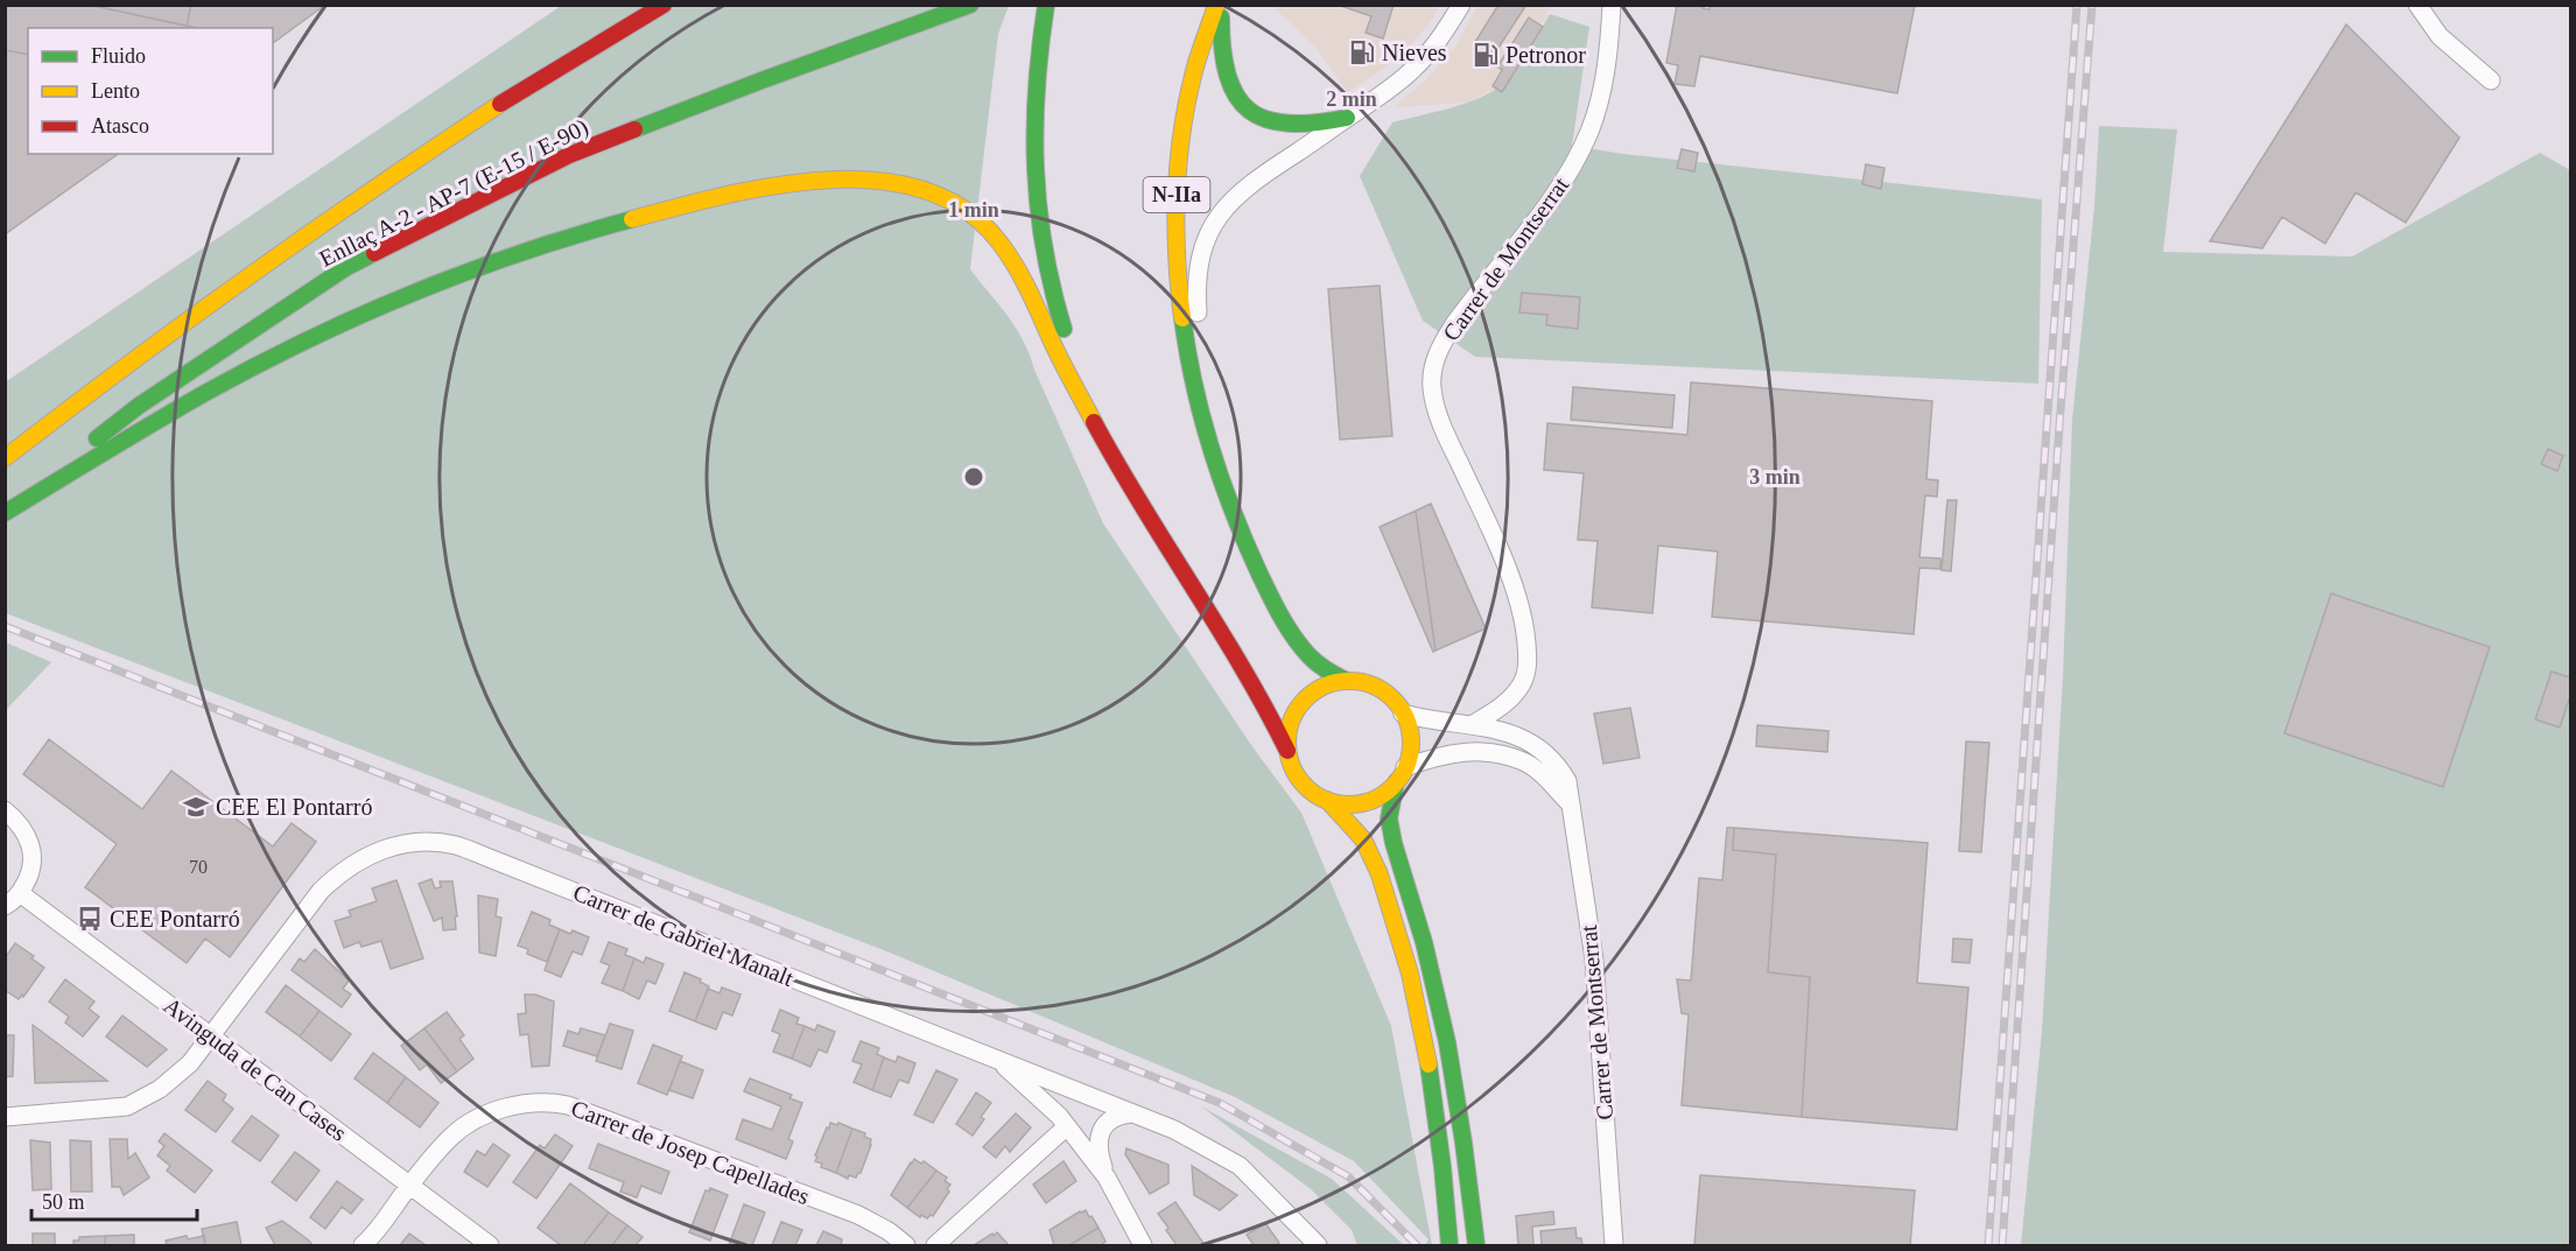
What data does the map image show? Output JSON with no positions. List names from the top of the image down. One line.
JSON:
{"streets":{"main road":["Enllaç A-2 - AP-7 (E-15 / E-90)","N-IIa"],"street":["Carrer de Montserrat","Carrer de Gabriel Manalt","Avinguda de Can Cases","Carrer de Josep Capellades"]},"crossings":[["N-IIa","Carrer de Montserrat"],["Carrer de Gabriel Manalt","Avinguda de Can Cases"],["Avinguda de Can Cases","Carrer de Josep Capellades"]],"places":{"fuel station":["Nieves","Petronor"],"school or university":["CEE El Pontarró"],"bus stop":["CEE Pontarró"]},"house_numbers":["70"],"legend":["Fluido","Lento","Atasco"],"scale_bar":"50 m","rings":["2 min","1 min","3 min"]}
